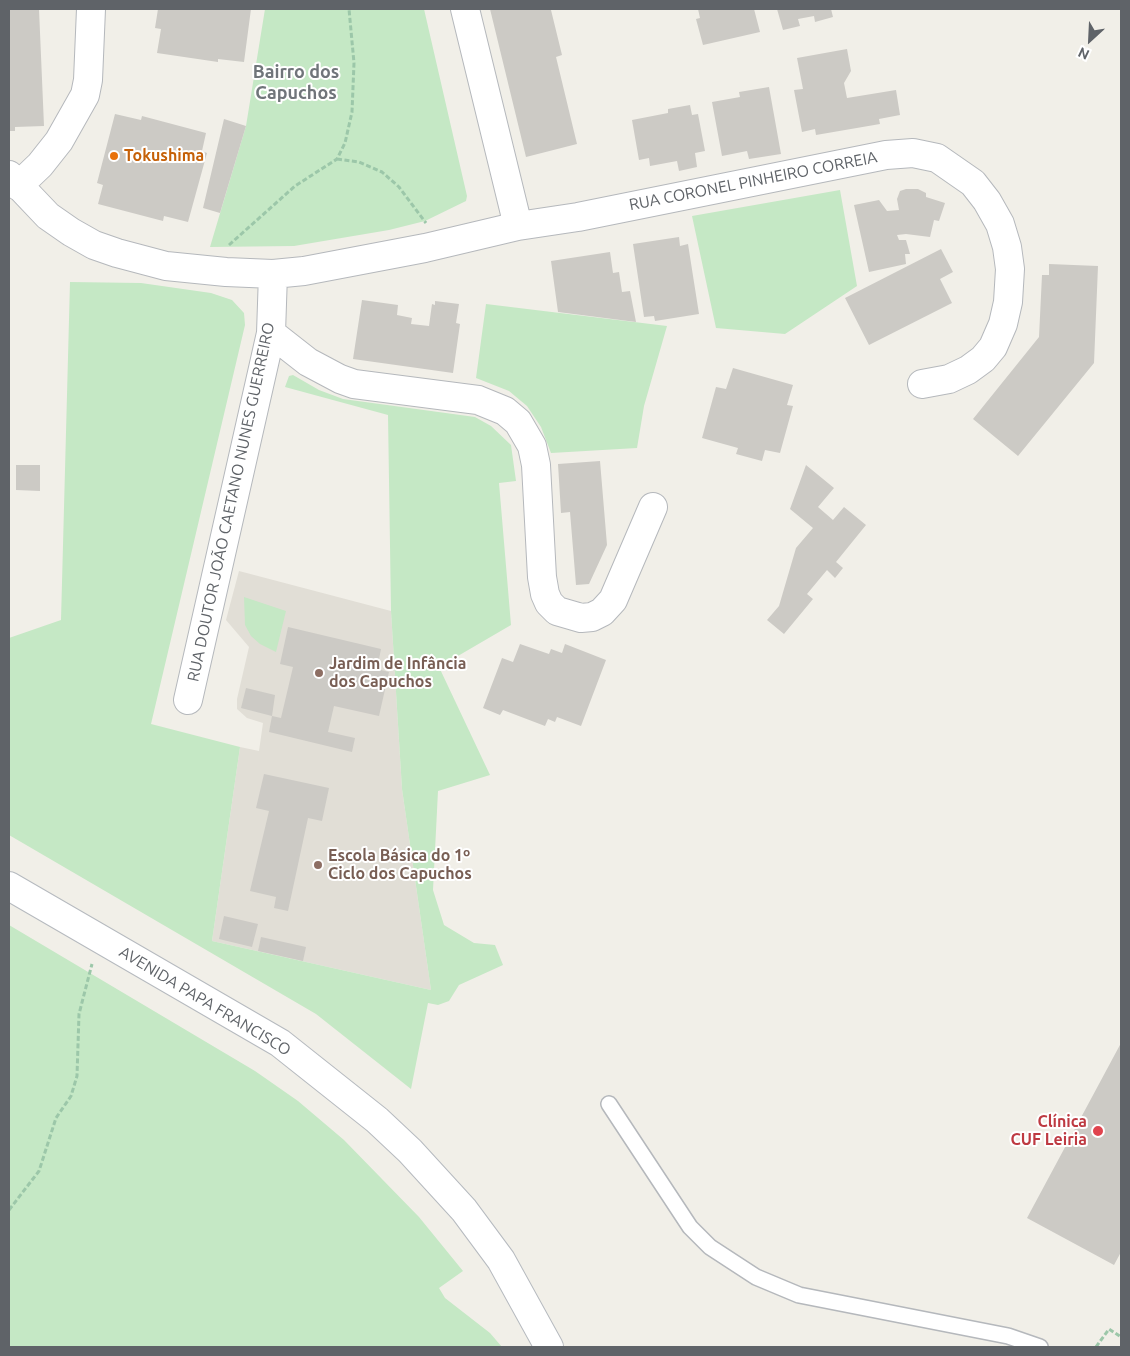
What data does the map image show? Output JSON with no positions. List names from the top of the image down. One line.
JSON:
{"streets":{"street":["RUA CORONEL PINHEIRO CORREIA","RUA DOUTOR JOÃO CAETANO NUNES GUERREIRO","AVENIDA PAPA FRANCISCO"]},"crossings":[["RUA CORONEL PINHEIRO CORREIA","RUA DOUTOR JOÃO CAETANO NUNES GUERREIRO"]],"districts":["Bairro dos Capuchos"],"places":["Tokushima","Jardim de Infância dos Capuchos","Escola Básica do 1º Ciclo dos Capuchos","Clínica CUF Leiria"],"north":"bottom left"}
